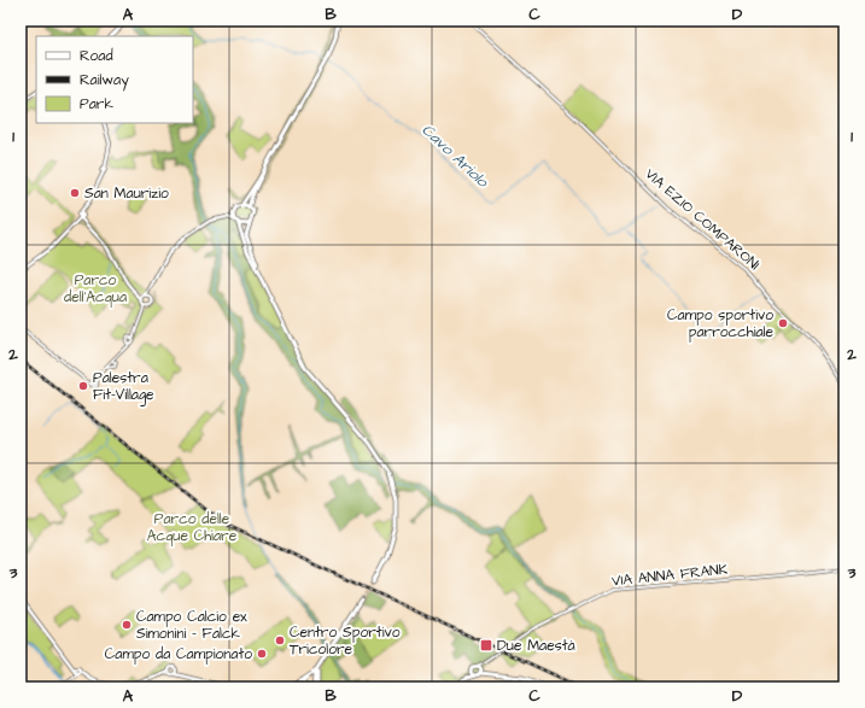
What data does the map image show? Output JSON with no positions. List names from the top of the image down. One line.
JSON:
{"streets":{"street":["VIA EZIO COMPARONI","VIA ANNA FRANK"]},"water":["Cavo Ariolo"],"parks":["Parco dell'Acqua","Parco delle Acque Chiare"],"places":{"other":["San Maurizio","Campo sportivo parrocchiale","Palestra Fit-Village","Campo Calcio ex Simonini - Falck","Centro Sportivo Tricolore","Campo da Campionato"],"transit":["Due Maestà"]},"legend":["Road","Railway","Park"],"grid":{"columns":["A","B","C","D"],"rows":["1","2","3"]}}
